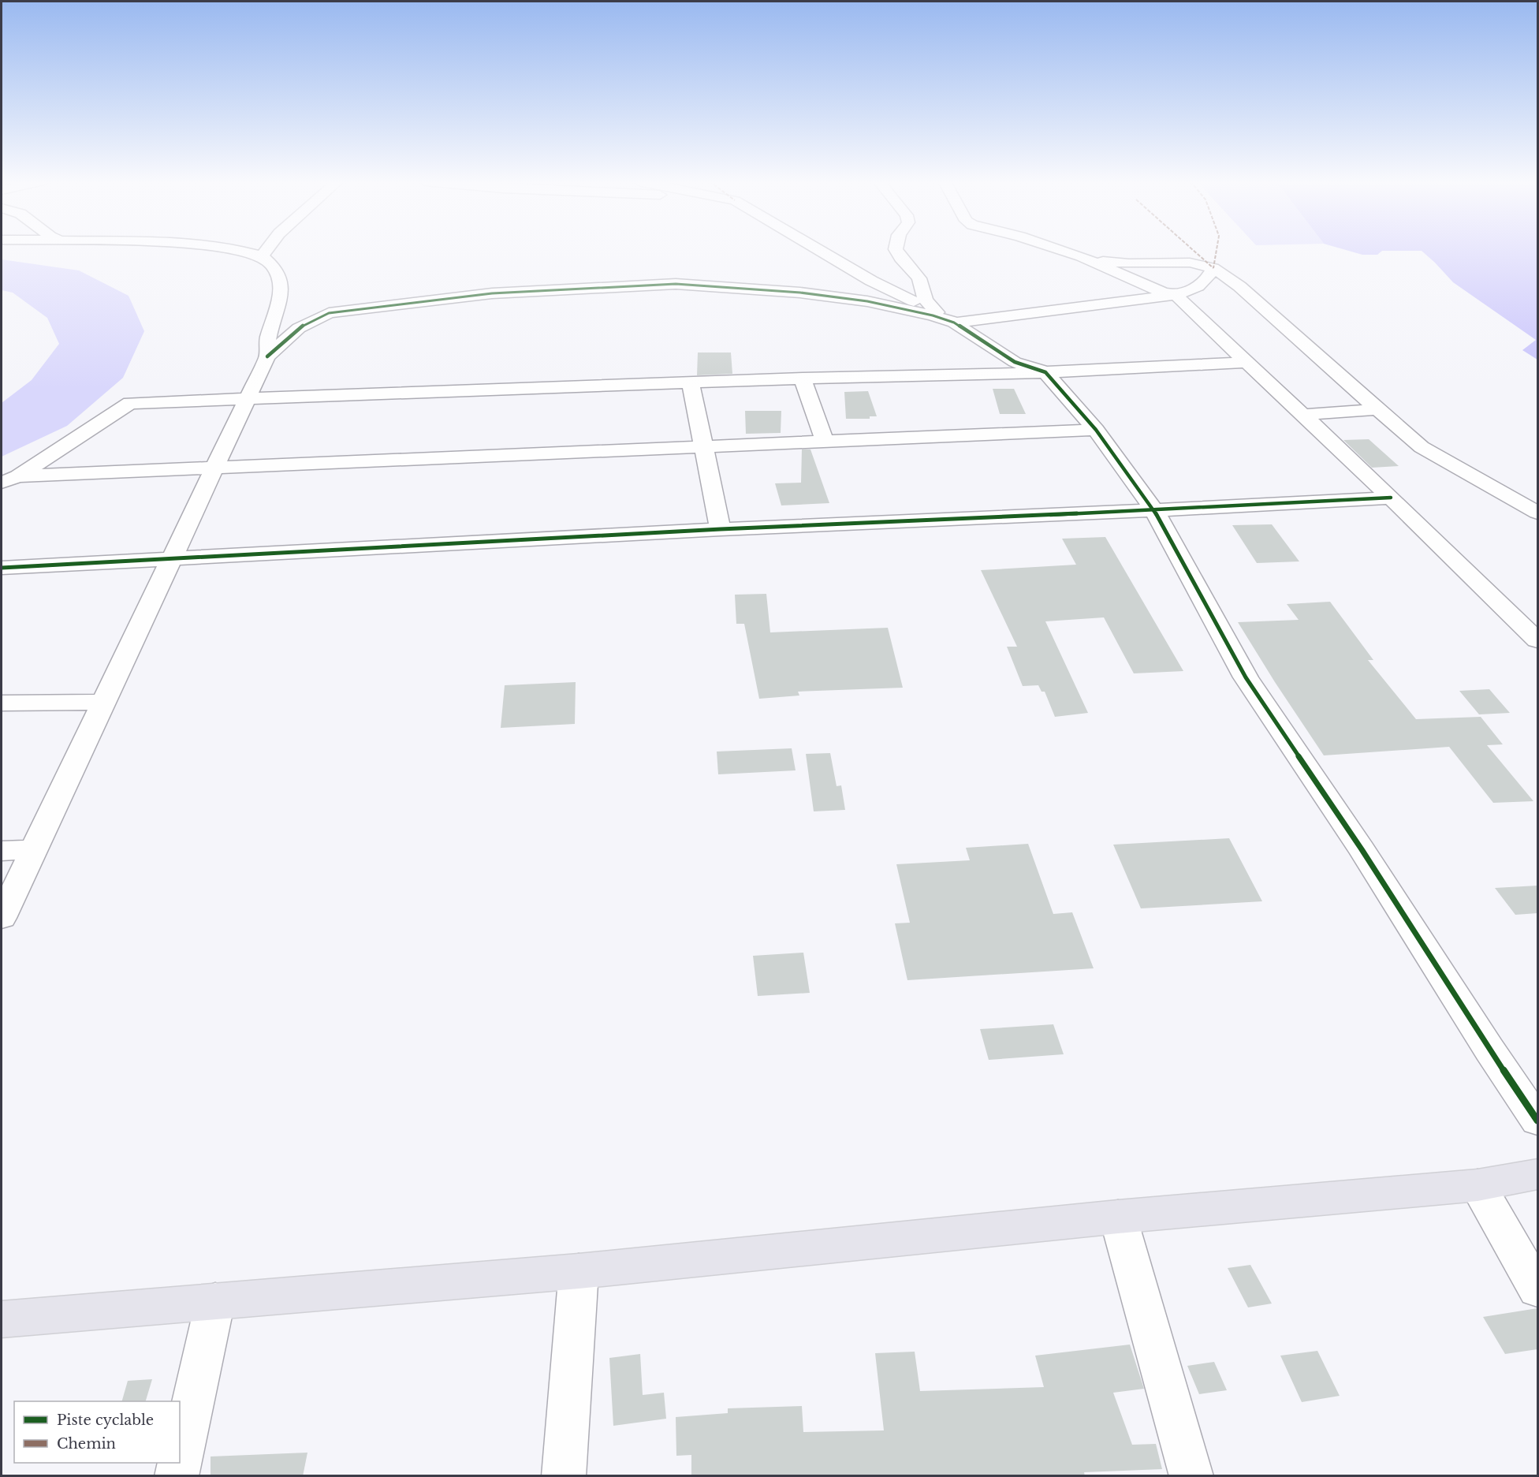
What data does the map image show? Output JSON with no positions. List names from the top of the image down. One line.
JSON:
{"legend":["Piste cyclable","Chemin"]}
